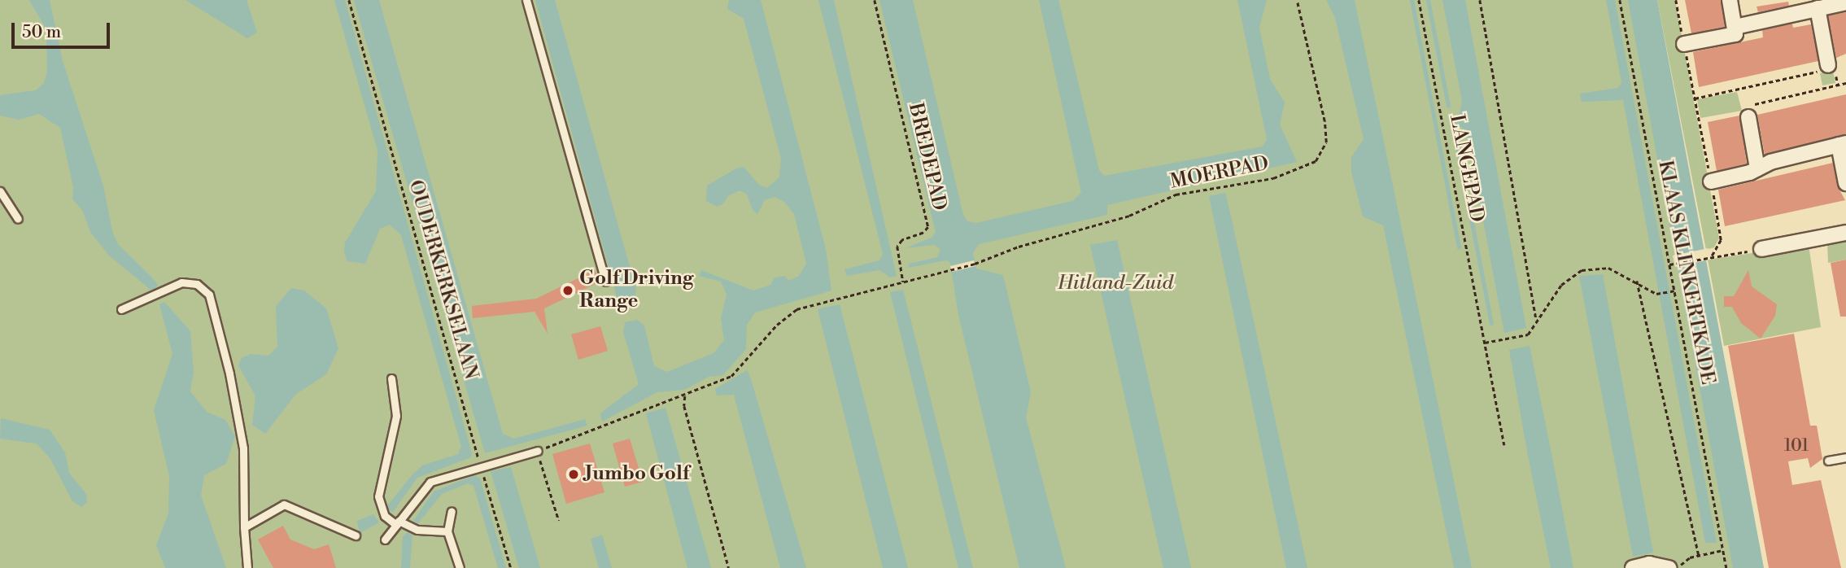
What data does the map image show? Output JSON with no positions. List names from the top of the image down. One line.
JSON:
{"streets":{"path":["BREDEPAD","LANGEPAD","MOERPAD","KLAAS KLINKERTKADE","OUDERKERKSELAAN"]},"crossings":[["BREDEPAD","MOERPAD"]],"parks":["Hitland-Zuid"],"places":["Golf Driving Range","Jumbo Golf"],"house_numbers":["101"],"scale_bar":"50 m"}
